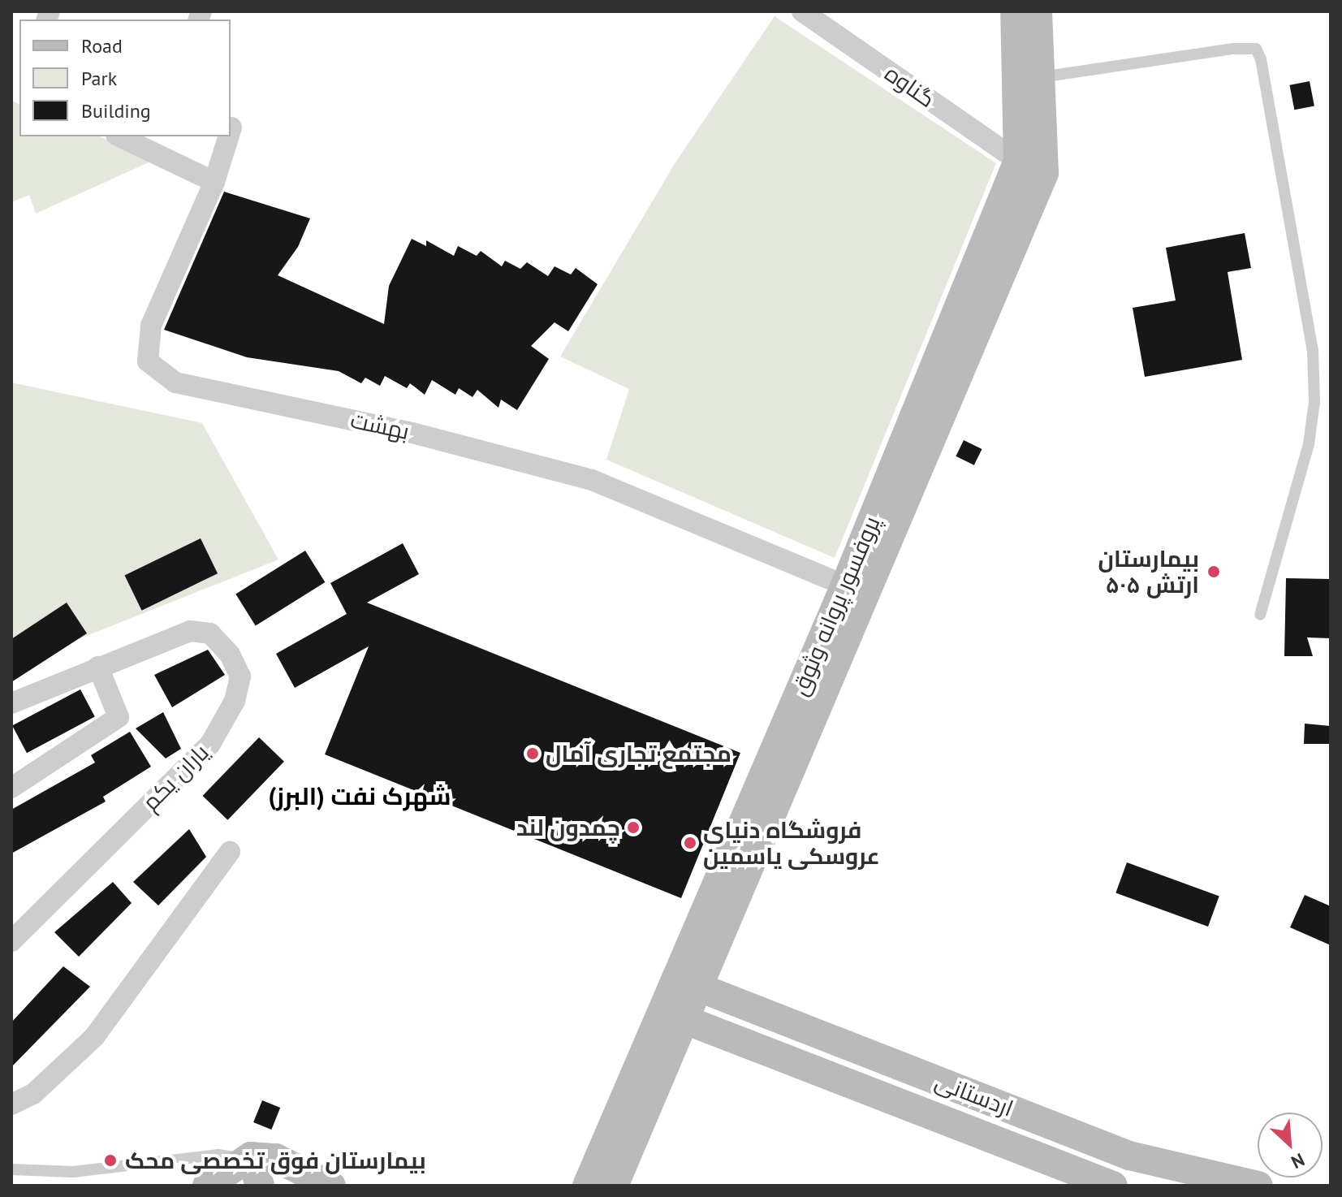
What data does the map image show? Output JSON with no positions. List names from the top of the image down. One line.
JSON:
{"streets":{"main road":["پروفسور پروانه وثوق","اردستانی"],"street":["گناوه","بهشت","یاران یکم"]},"crossings":[["گناوه","پروفسور پروانه وثوق"],["بهشت","پروفسور پروانه وثوق"],["پروفسور پروانه وثوق","اردستانی"]],"districts":["شهرک نفت (البرز)"],"places":["بیمارستان ۵۰۵ ارتش","مجتمع تجاری آمال","چمدون لند","فروشگاه دنیای عروسکی یاسمین","بیمارستان فوق تخصصی محک"],"legend":["Road","Park","Building"],"north":"bottom right"}
